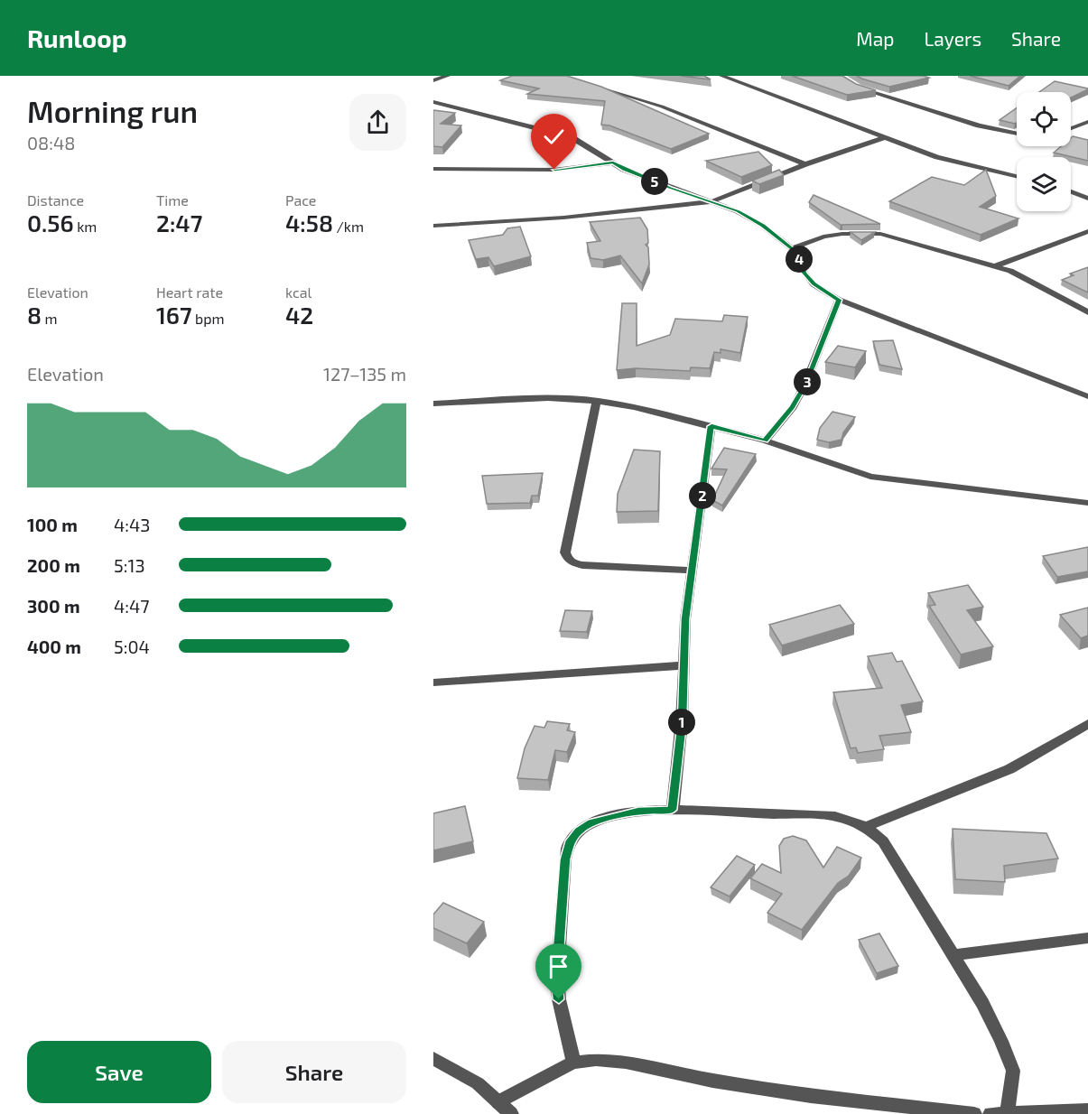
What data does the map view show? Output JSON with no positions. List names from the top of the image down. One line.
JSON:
{"page":{"header":"Runloop","nav":["Map","Layers","Share"],"heading":["Morning run","08:48"],"stats":[["Distance","0.56 km"],["Time","2:47"],["Pace","4:58 /km"],["Elevation","8 m"],["Heart rate","167 bpm"],["kcal","42"]],"pins":["5","4","3","2","1"],"chart":["Elevation","127–135 m"],"list":[{"name":"100 m","note":"4:43"},{"name":"200 m","note":"5:13"},{"name":"300 m","note":"4:47"},{"name":"400 m","note":"5:04"}],"buttons":["Save","Share"]}}
